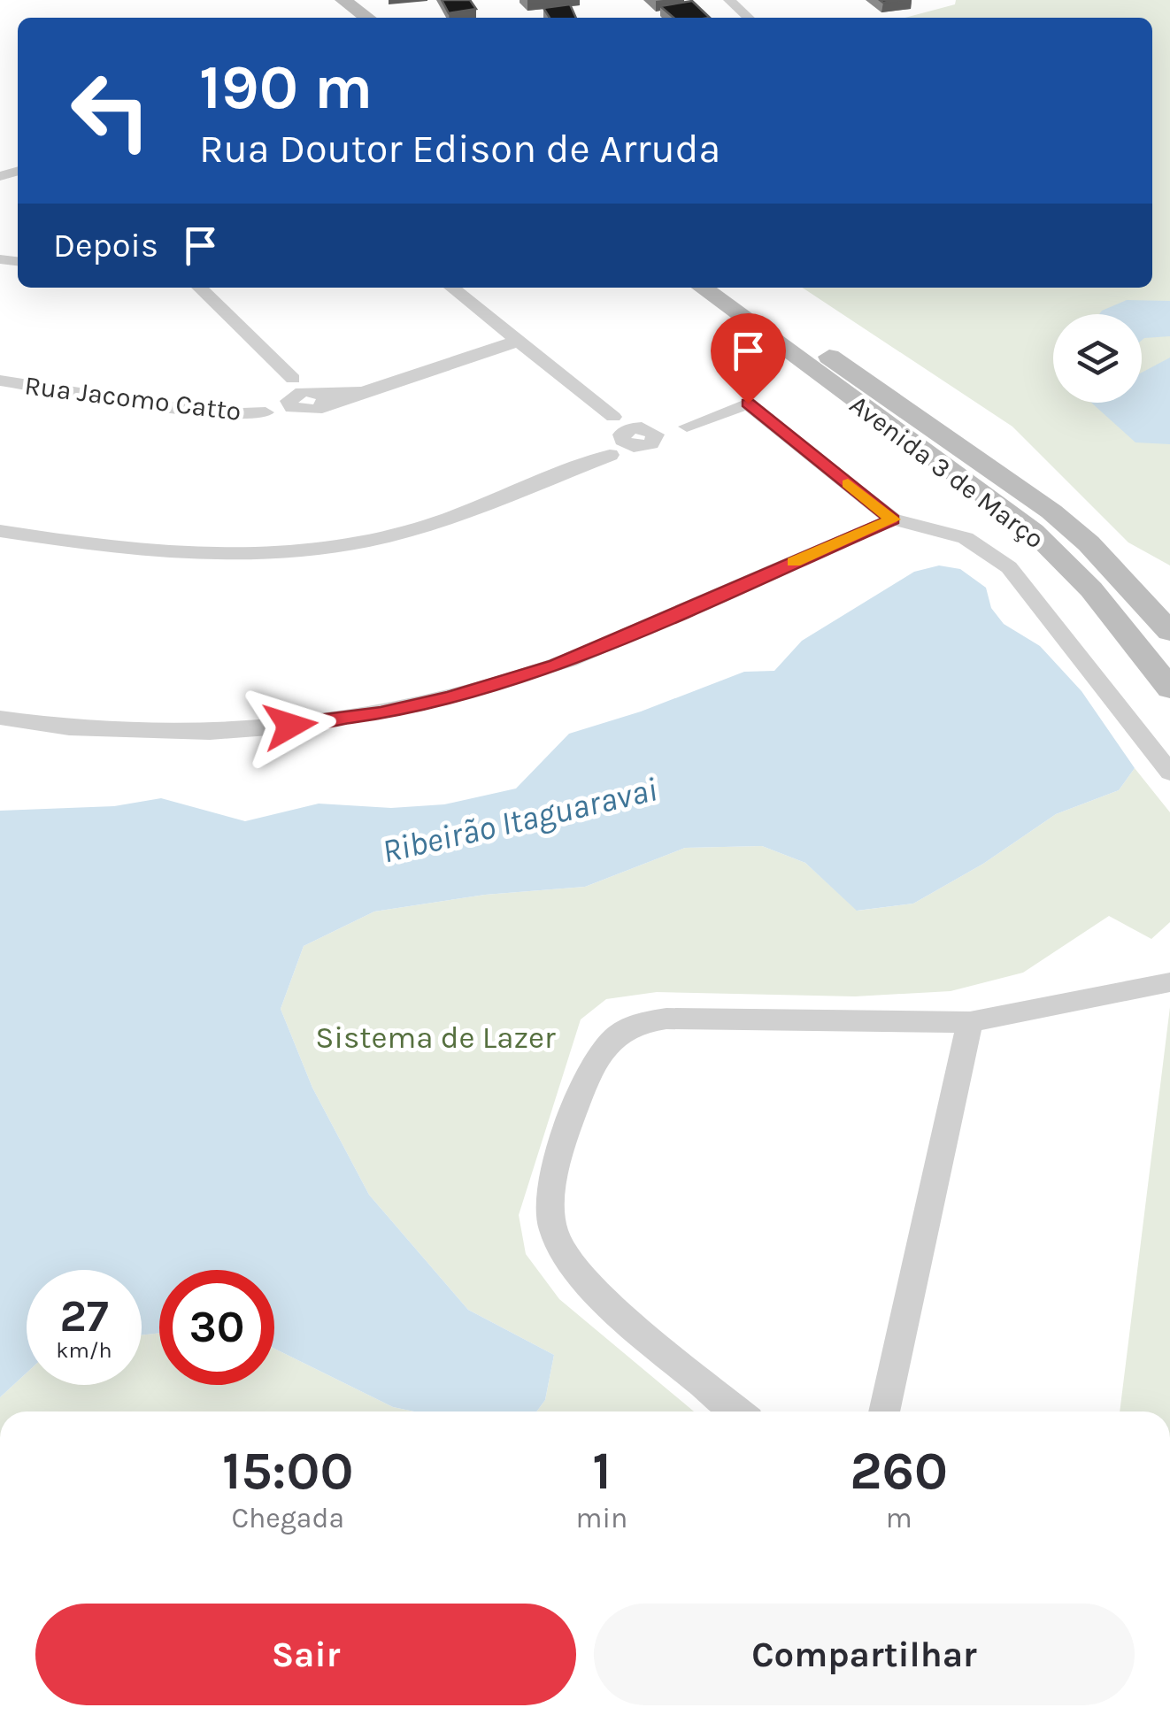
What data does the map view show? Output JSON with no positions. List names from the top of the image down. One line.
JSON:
{"streets":{"main road":["Avenida 3 de Março"],"street":["Rua Jacomo Catto"]},"water":["Ribeirão Itaguaravai"],"parks":["Sistema de Lazer"],"page":{"turn":["190 m","Rua Doutor Edison de Arruda"],"then":"Depois","speed":"27 km/h","limit":"30","eta":["15:00","Chegada","1","min","260","m"],"buttons":["Sair","Compartilhar"]}}
